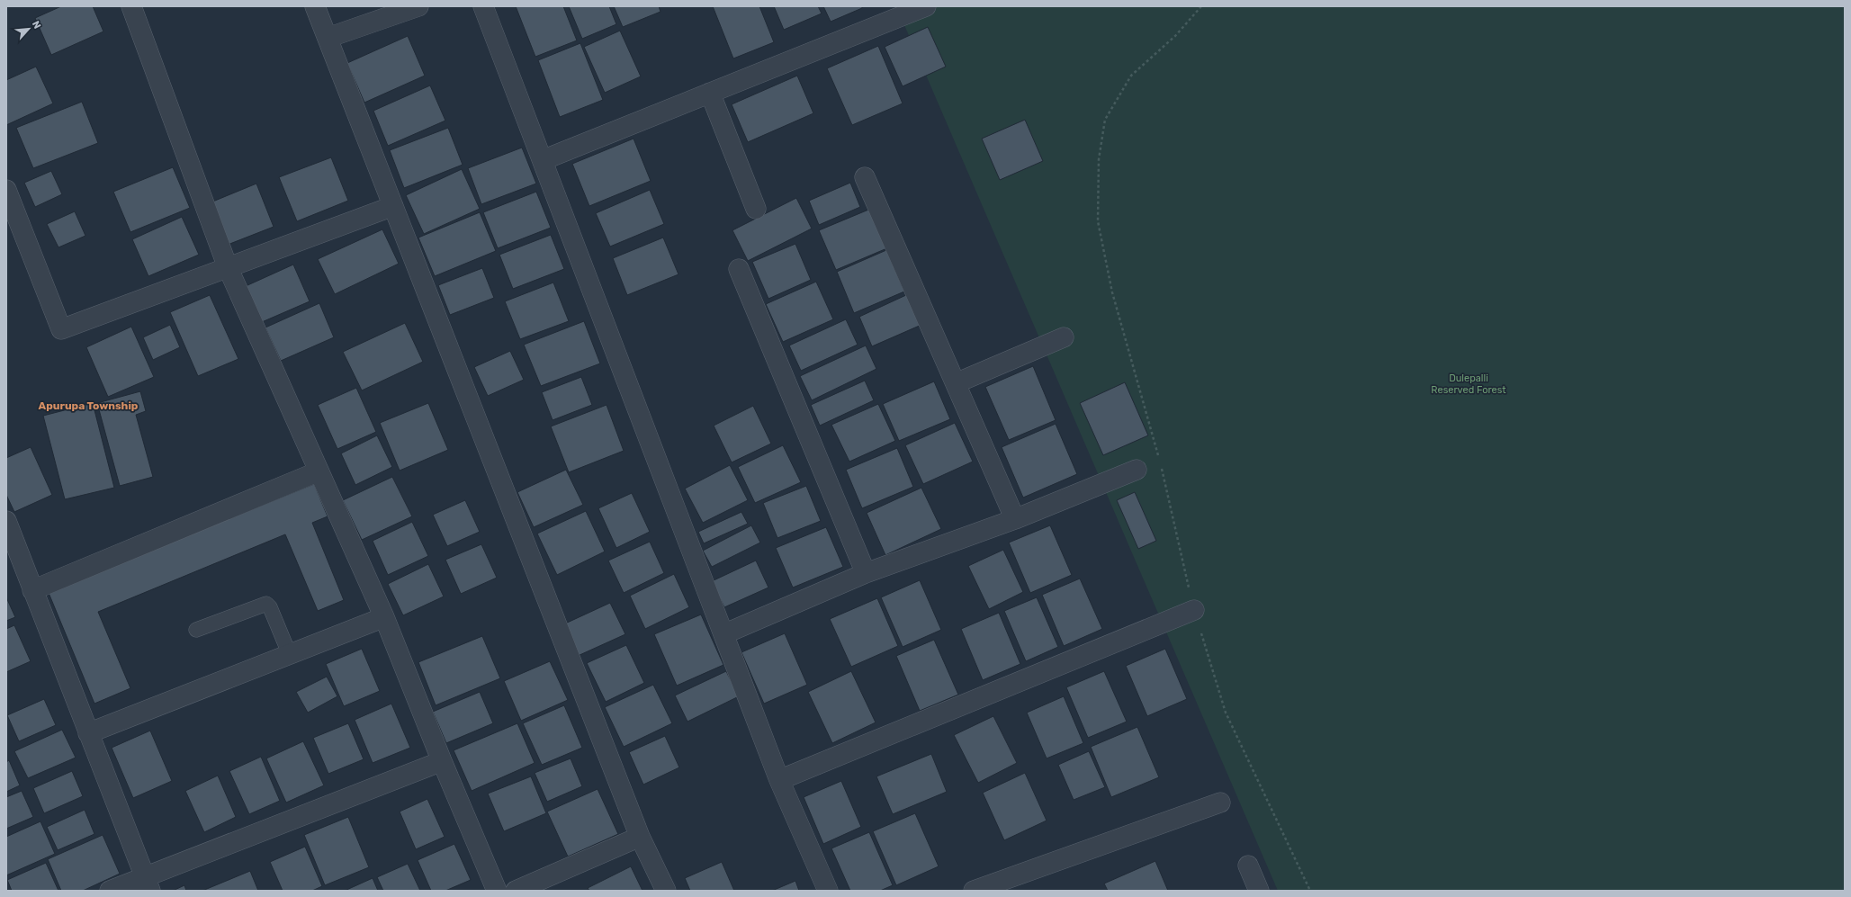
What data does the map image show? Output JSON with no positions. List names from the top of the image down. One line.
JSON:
{"districts":["Apurupa Township"],"parks":["Dulepalli Reserved Forest"],"north":"top right"}
